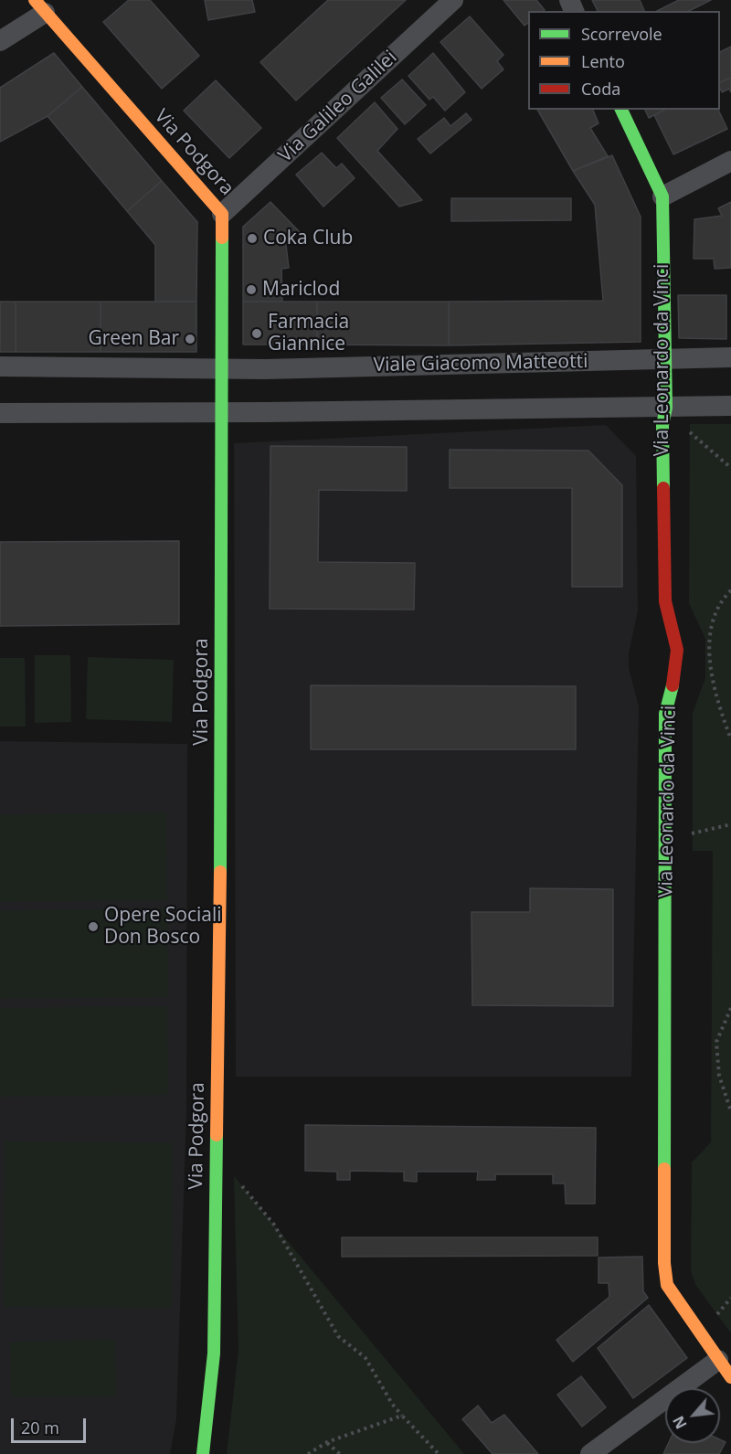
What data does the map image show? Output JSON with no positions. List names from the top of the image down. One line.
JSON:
{"streets":{"street":["Via Galileo Galilei","Via Podgora","Via Leonardo da Vinci","Viale Giacomo Matteotti"]},"crossings":[["Via Galileo Galilei","Via Podgora"],["Via Podgora","Viale Giacomo Matteotti"],["Via Leonardo da Vinci","Viale Giacomo Matteotti"]],"places":["Coka Club","Mariclod","Farmacia Giannice","Green Bar","Opere Sociali Don Bosco"],"legend":["Scorrevole","Lento","Coda"],"scale_bar":"20 m","north":"bottom left"}
